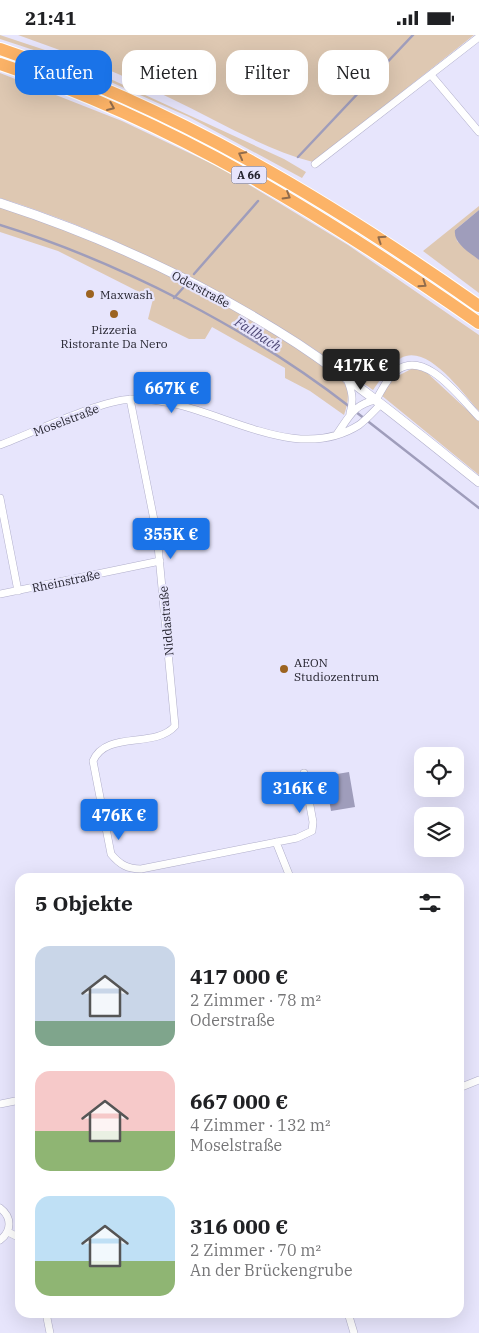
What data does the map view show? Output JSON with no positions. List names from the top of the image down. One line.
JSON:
{"streets":{"highway":["A 66"],"street":["Oderstraße","Moselstraße","Rheinstraße","Niddastraße"]},"crossings":[["Oderstraße","Moselstraße"],["Moselstraße","Niddastraße"],["Rheinstraße","Niddastraße"]],"water":["Fallbach"],"places":["Maxwash","Pizzeria Ristorante Da Nero","AEON Studiozentrum"],"page":{"status":"21:41","chip":["Kaufen","Mieten","Filter","Neu"],"price":["417K €","667K €","355K €","316K €","476K €"],"heading":"5 Objekte","list":[{"name":"417 000 €","note":"2 Zimmer · 78 m² · Oderstraße"},{"name":"667 000 €","note":"4 Zimmer · 132 m² · Moselstraße"},{"name":"316 000 €","note":"2 Zimmer · 70 m² · An der Brückengrube"}]}}
